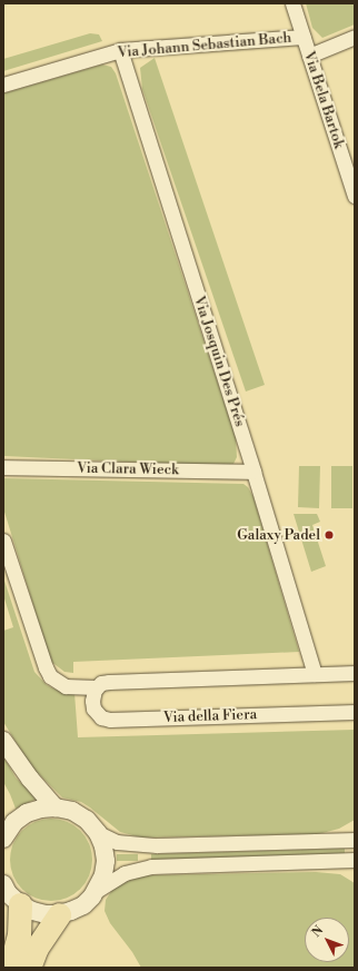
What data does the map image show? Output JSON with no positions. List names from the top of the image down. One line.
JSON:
{"streets":{"street":["Via Johann Sebastian Bach","Via Bela Bartok","Via Josquin Des Prés","Via Clara Wieck","Via della Fiera"]},"crossings":[["Via Johann Sebastian Bach","Via Bela Bartok"],["Via Johann Sebastian Bach","Via Josquin Des Prés"],["Via Josquin Des Prés","Via Clara Wieck"]],"places":["Galaxy Padel"],"north":"top left"}
